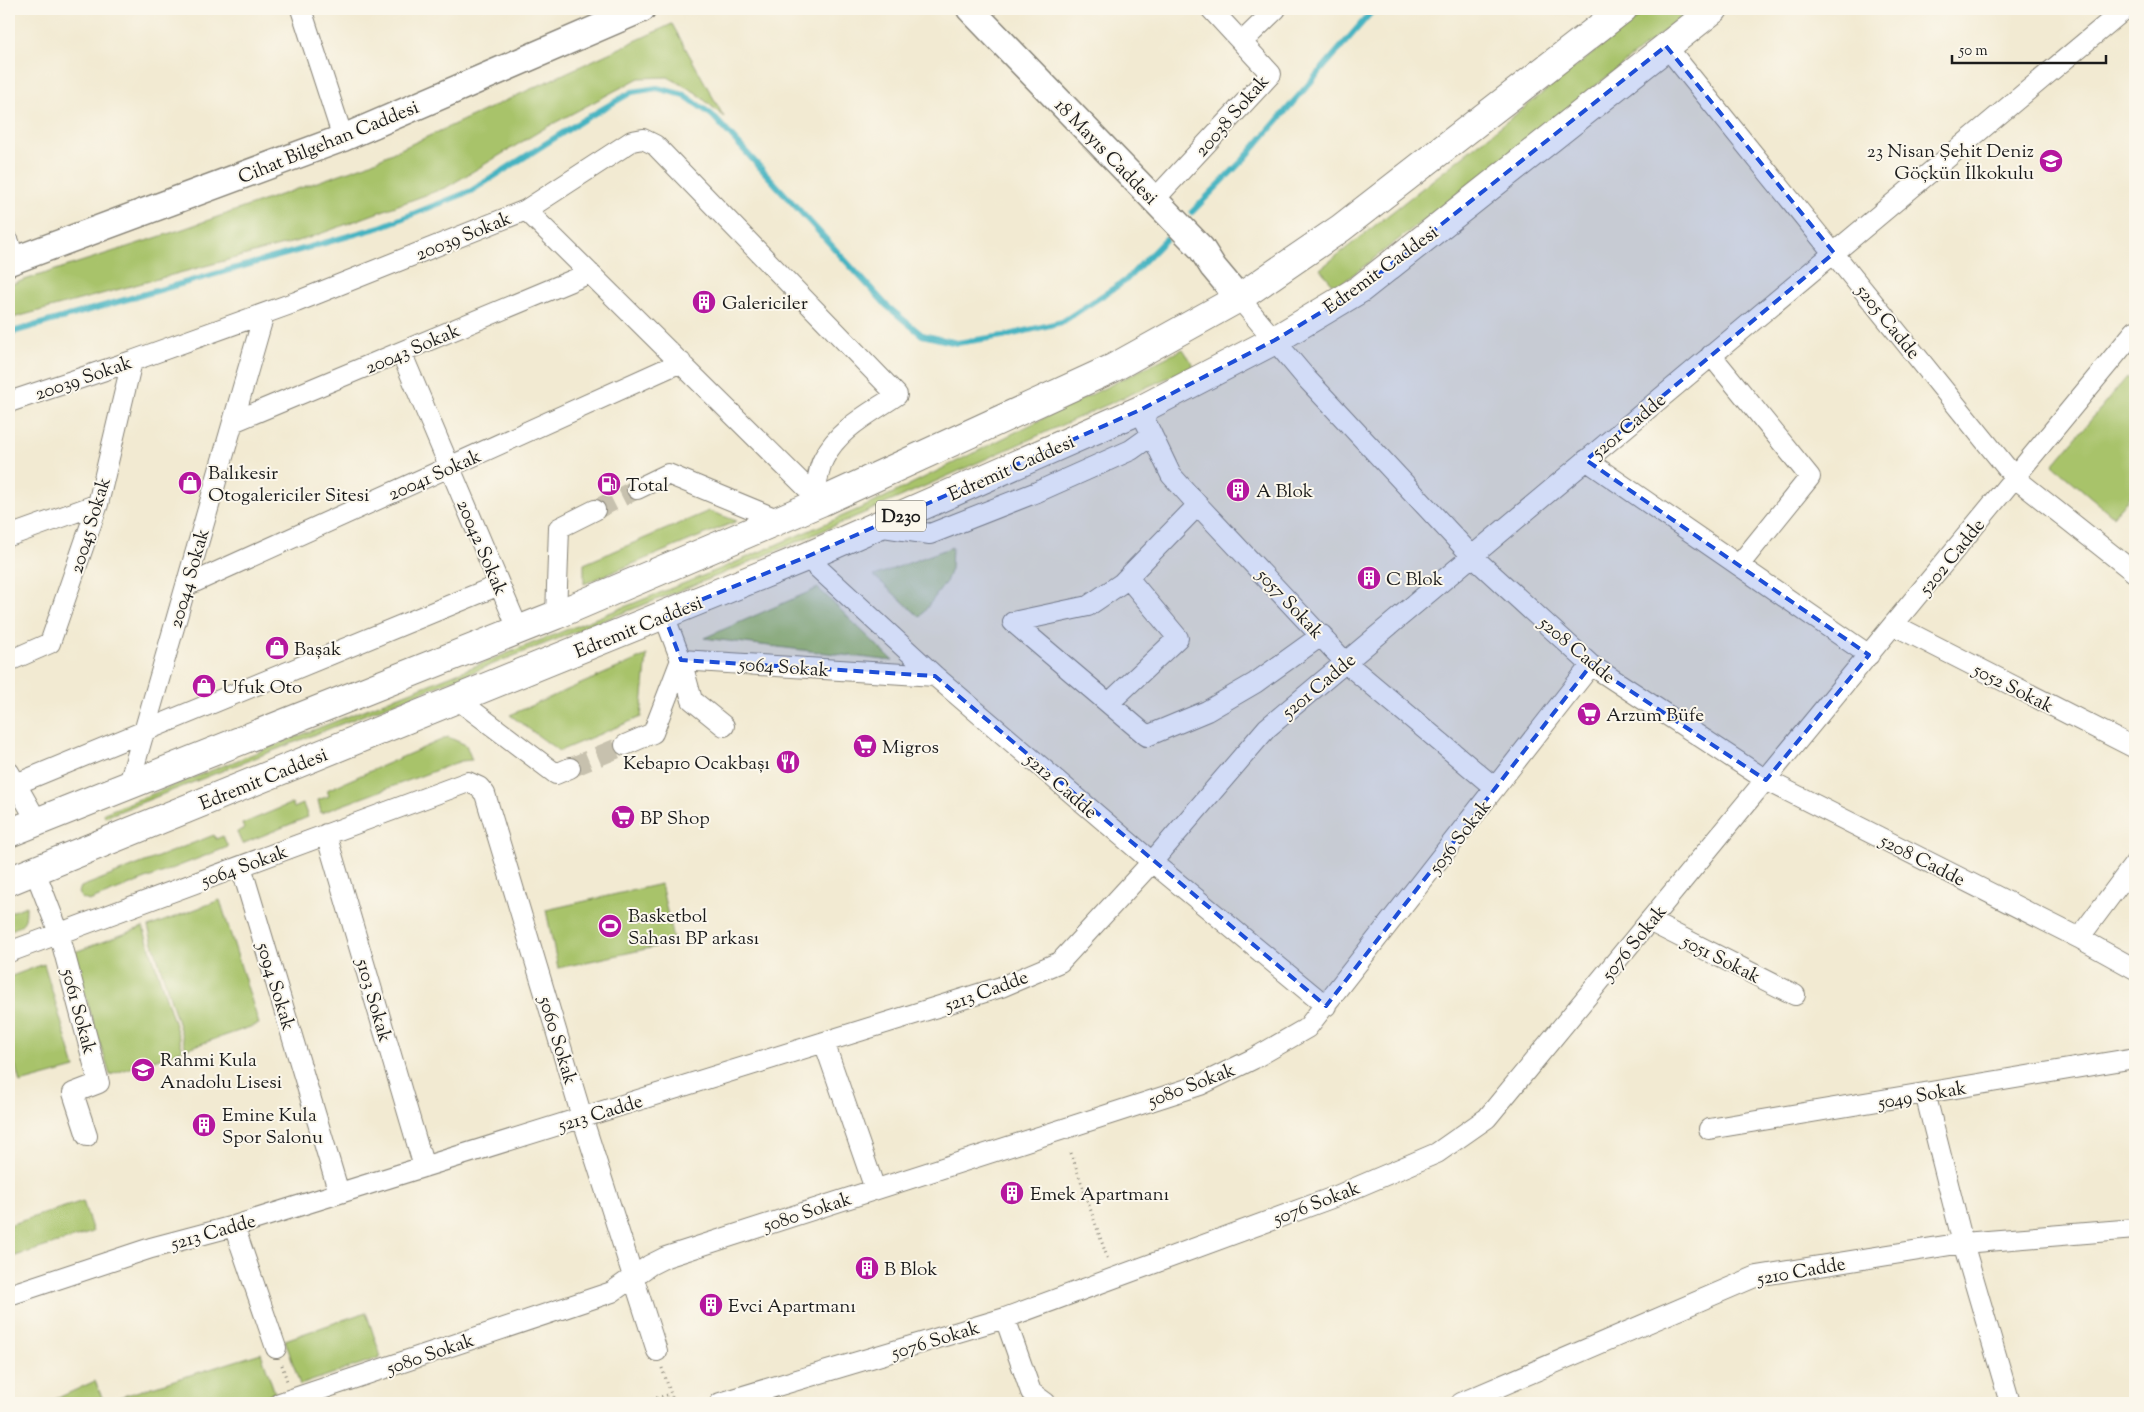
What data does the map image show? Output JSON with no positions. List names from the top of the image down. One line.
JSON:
{"streets":{"highway":["Edremit Caddesi","D230"],"main road":["Cihat Bilgehan Caddesi","18 Mayıs Caddesi"],"street":["20038 Sokak","20039 Sokak","5205 Cadde","20043 Sokak","5201 Cadde","20041 Sokak","20045 Sokak","20042 Sokak","5202 Cadde","20044 Sokak","5057 Sokak","5208 Cadde","5064 Sokak","5052 Sokak","5212 Cadde","5056 Sokak","5076 Sokak","5051 Sokak","5094 Sokak","5213 Cadde","5103 Sokak","5061 Sokak","5060 Sokak","5080 Sokak","5049 Sokak","5210 Cadde"]},"crossings":[["20038 Sokak","18 Mayıs Caddesi"],["18 Mayıs Caddesi","D230"],["18 Mayıs Caddesi","5208 Cadde"],["20039 Sokak","20043 Sokak"],["20039 Sokak","20041 Sokak"],["20039 Sokak","D230"],["20039 Sokak","20045 Sokak"],["20039 Sokak","20044 Sokak"],["Edremit Caddesi","5205 Cadde"],["Edremit Caddesi","5057 Sokak"],["Edremit Caddesi","5208 Cadde"],["Edremit Caddesi","5212 Cadde"],["Edremit Caddesi","5061 Sokak"],["5205 Cadde","5201 Cadde"],["5205 Cadde","5202 Cadde"],["20043 Sokak","20042 Sokak"],["20043 Sokak","20044 Sokak"],["5201 Cadde","5057 Sokak"],["5201 Cadde","5208 Cadde"],["5201 Cadde","5212 Cadde"],["5201 Cadde","5213 Cadde"],["20041 Sokak","20042 Sokak"],["20041 Sokak","20044 Sokak"],["D230","20042 Sokak"],["D230","20044 Sokak"],["D230","5208 Cadde"],["5202 Cadde","5208 Cadde"],["5202 Cadde","5052 Sokak"],["5202 Cadde","5076 Sokak"],["5057 Sokak","5056 Sokak"],["5208 Cadde","5056 Sokak"],["5208 Cadde","5076 Sokak"],["5064 Sokak","5212 Cadde"],["5064 Sokak","5094 Sokak"],["5064 Sokak","5103 Sokak"],["5064 Sokak","5061 Sokak"],["5064 Sokak","5060 Sokak"],["5212 Cadde","5056 Sokak"],["5212 Cadde","5213 Cadde"],["5212 Cadde","5080 Sokak"],["5056 Sokak","5080 Sokak"],["5076 Sokak","5051 Sokak"],["5094 Sokak","5213 Cadde"],["5213 Cadde","5103 Sokak"],["5213 Cadde","5060 Sokak"],["5060 Sokak","5080 Sokak"]],"places":{"school or university":["23 Nisan Şehit Deniz Göçkün İlkokulu","Rahmi Kula Anadolu Lisesi"],"building":["Galericiler","A Blok","C Blok","Emine Kula Spor Salonu","Emek Apartmanı","B Blok","Evci Apartmanı"],"shop":["Balıkesir Otogalericiler Sitesi","Başak","Ufuk Oto"],"fuel station":["Total"],"supermarket":["Arzum Büfe","Migros","BP Shop"],"restaurant":["Kebap10 Ocakbaşı"],"sports":["Basketbol Sahası BP arkası"]},"scale_bar":"50 m"}
